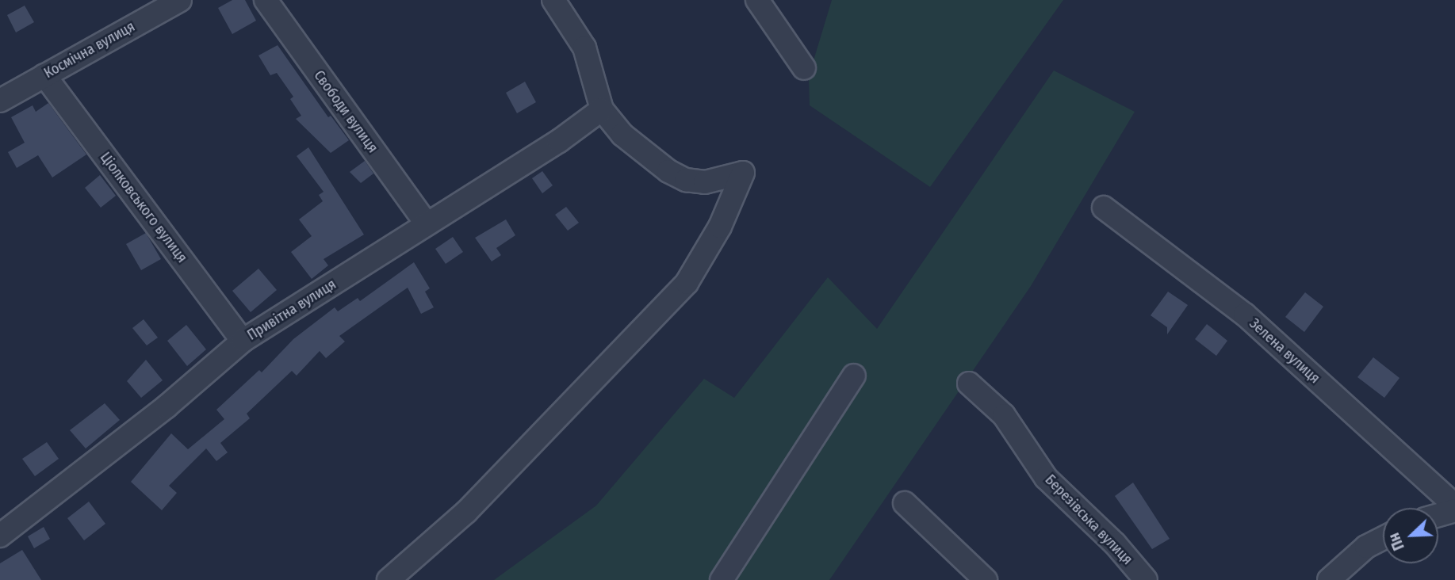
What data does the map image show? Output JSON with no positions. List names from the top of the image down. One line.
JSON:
{"streets":{"street":["Космічна вулиця","Свободи вулиця","Ціолковського вулиця","Привітна вулиця","Зелена вулиця","Березівська вулиця"]},"crossings":[["Космічна вулиця","Ціолковського вулиця"],["Свободи вулиця","Привітна вулиця"],["Ціолковського вулиця","Привітна вулиця"]],"north":"bottom left"}
